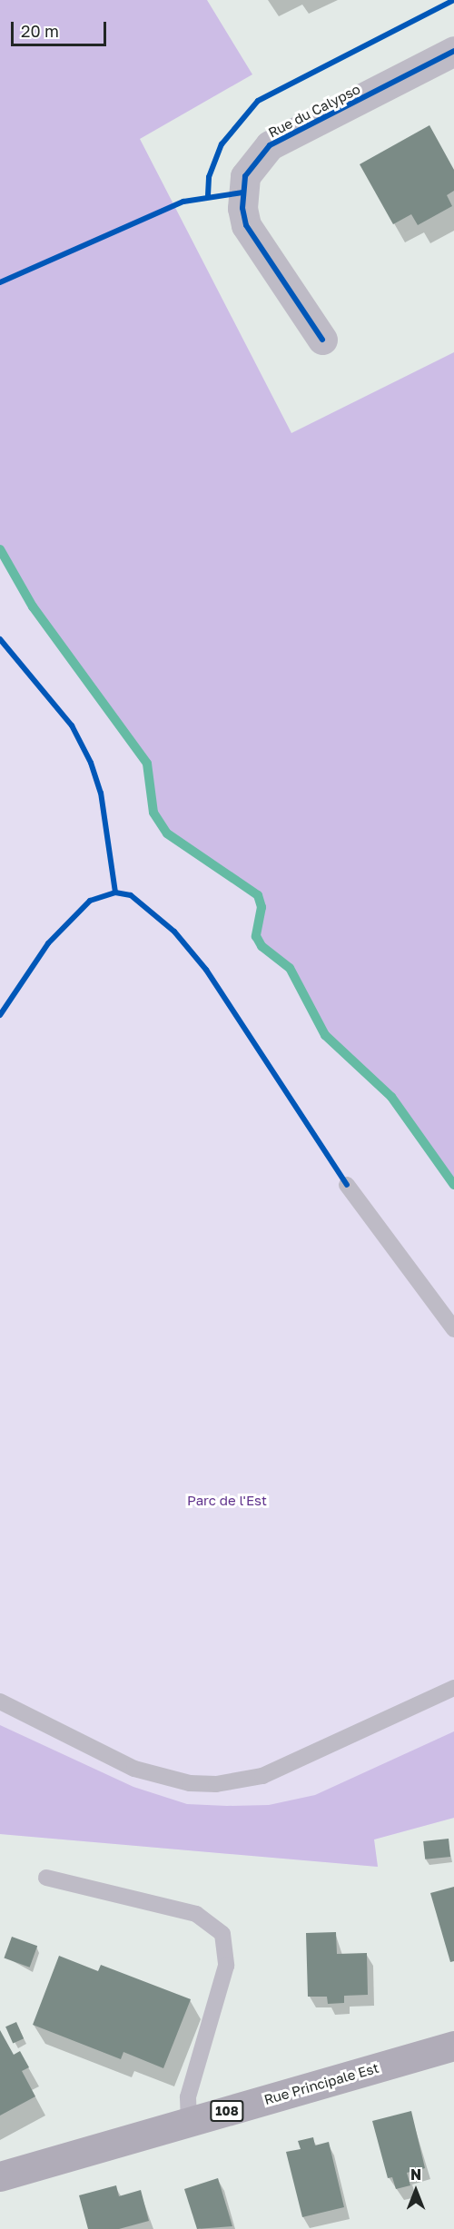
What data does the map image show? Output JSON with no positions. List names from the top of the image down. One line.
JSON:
{"streets":{"main road":["Rue Principale Est","108"],"street":["Rue du Calypso"]},"parks":["Parc de l'Est"],"scale_bar":"20 m","north":"top"}
